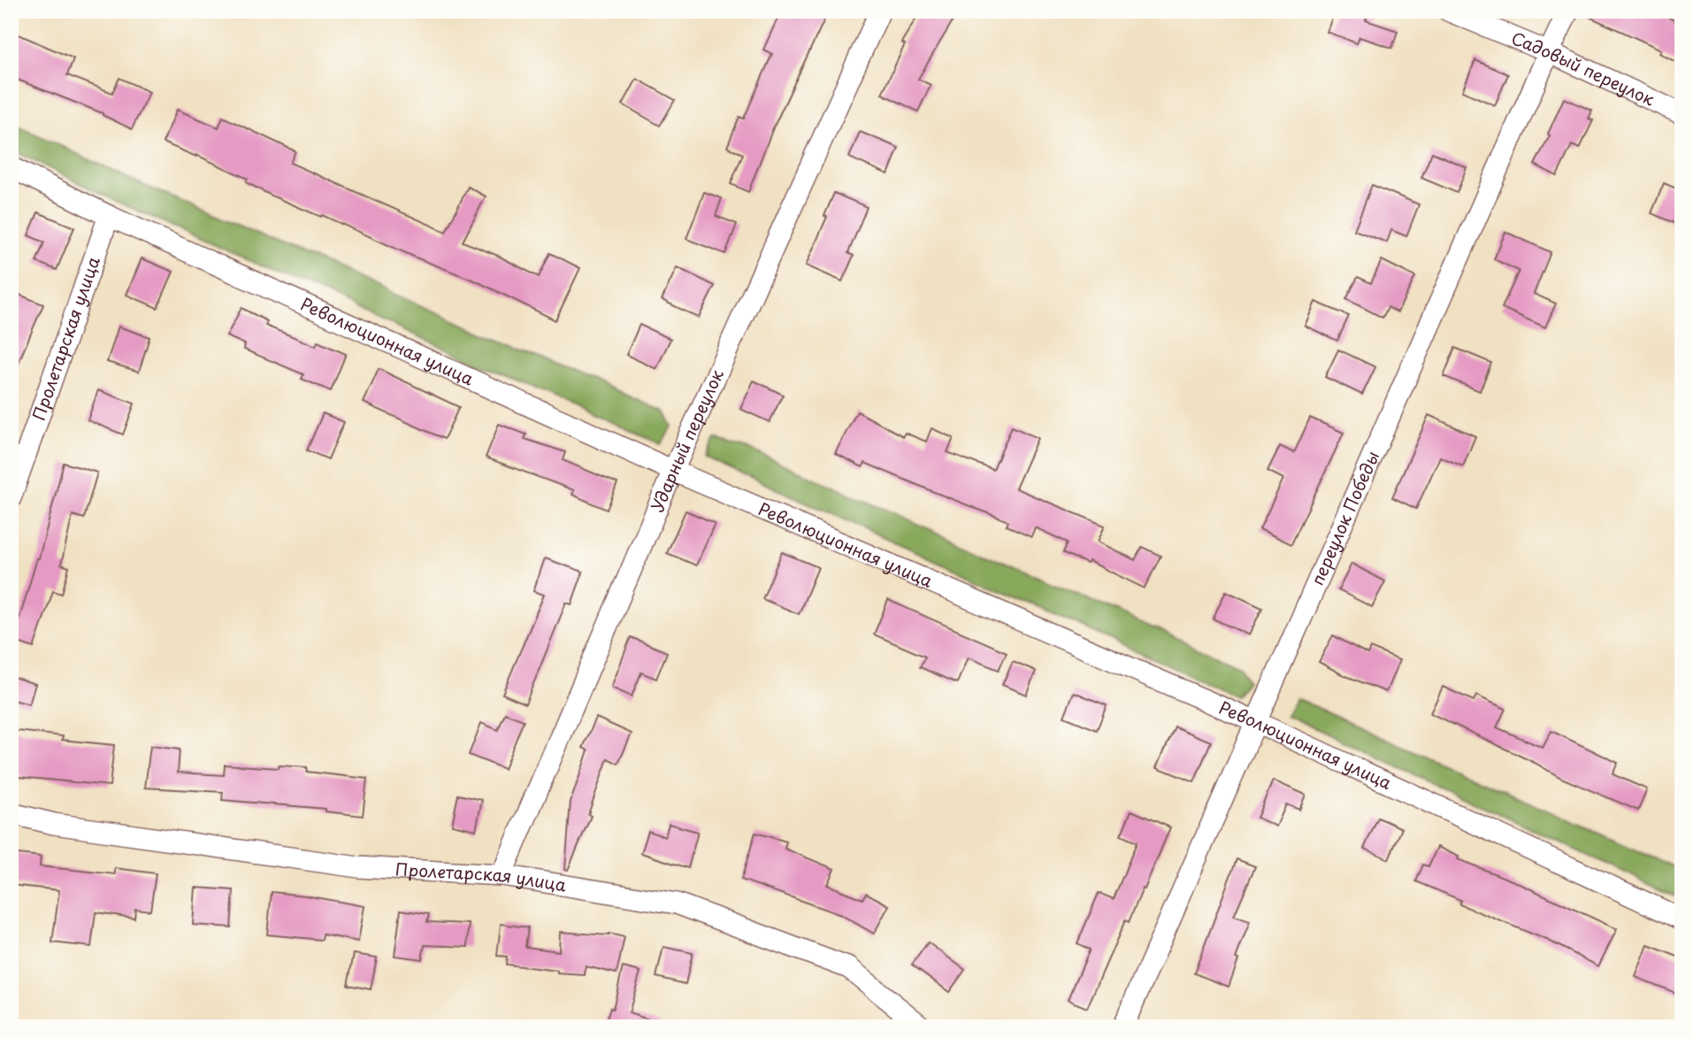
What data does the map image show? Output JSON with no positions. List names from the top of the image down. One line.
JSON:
{"streets":{"street":["Садовый переулок","Пролетарская улица","Революционная улица","Ударный переулок","переулок Победы"]},"crossings":[["Садовый переулок","переулок Победы"],["Пролетарская улица","Революционная улица"],["Пролетарская улица","Ударный переулок"],["Революционная улица","Ударный переулок"],["Революционная улица","переулок Победы"]]}
